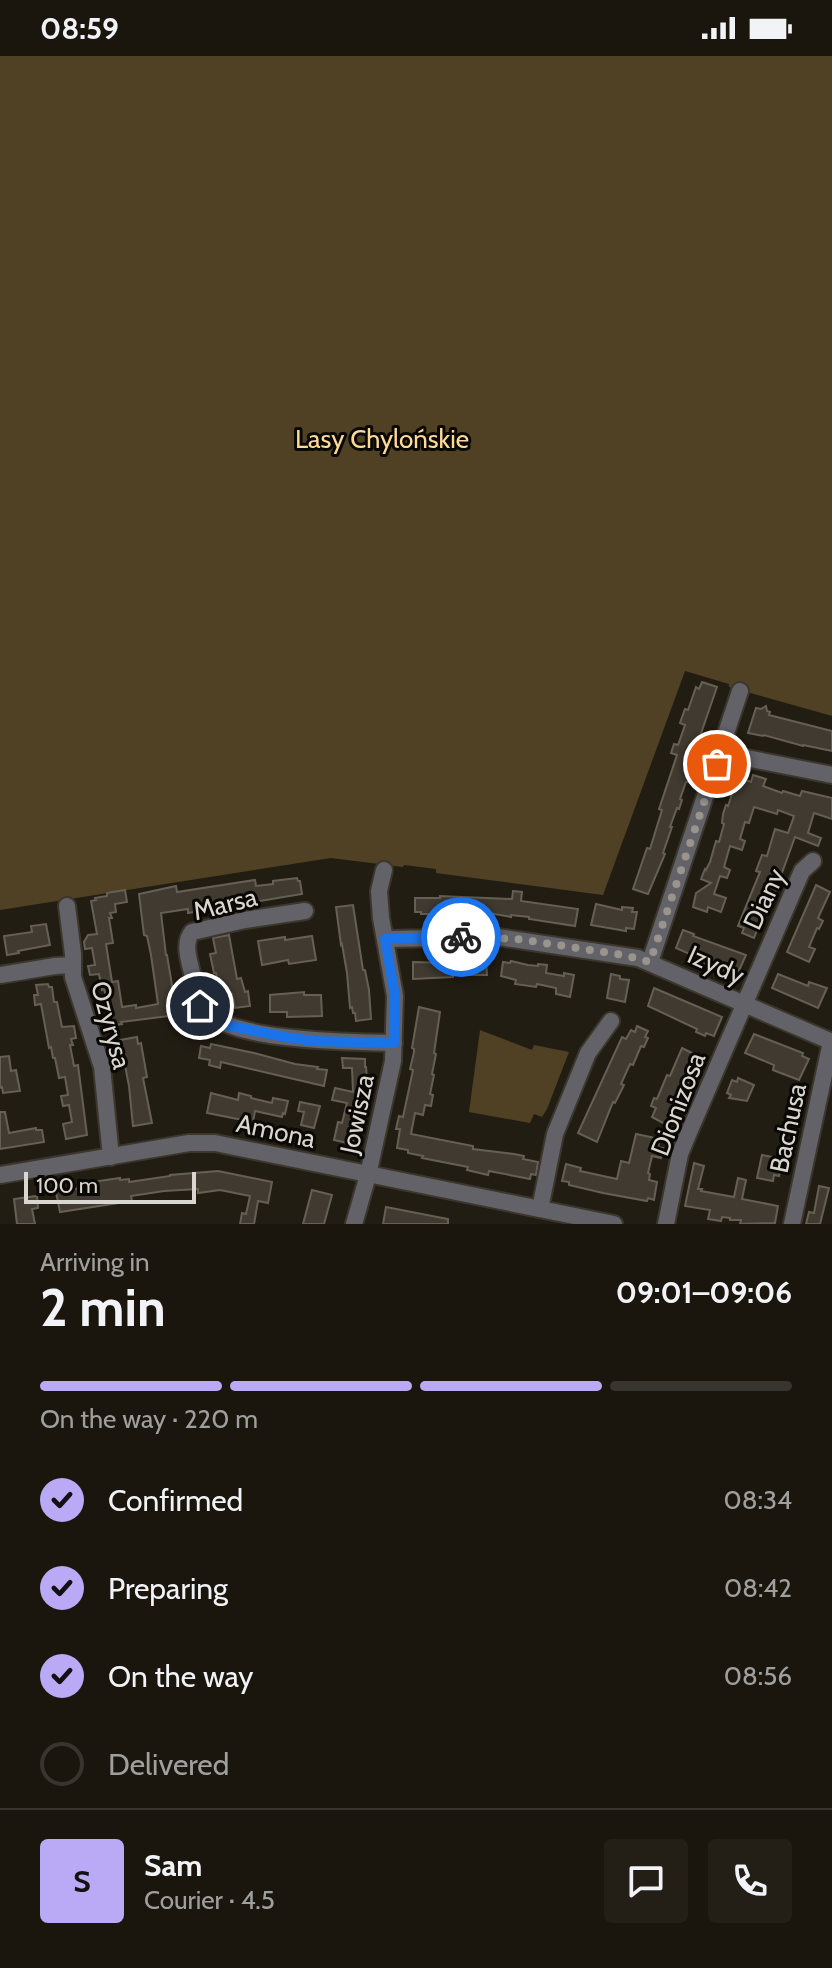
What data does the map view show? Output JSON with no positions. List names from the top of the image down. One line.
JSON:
{"streets":{"street":["Diany","Marsa","Izydy","Ozyrysa","Dionizosa","Jowisza","Bachusa","Amona"]},"crossings":[["Diany","Izydy"],["Diany","Dionizosa"],["Marsa","Jowisza"],["Izydy","Dionizosa"],["Izydy","Jowisza"],["Izydy","Bachusa"],["Ozyrysa","Amona"],["Jowisza","Amona"]],"parks":["Lasy Chylońskie"],"scale_bar":"100 m","page":{"status":"08:59","scale":"100 m","heading":["2 min","Arriving in","09:01–09:06"],"panel":["Sam","Courier · 4.5"],"bar":"On the way · 220 m","list":[["Confirmed","08:34"],["Preparing","08:42"],["On the way","08:56"],"Delivered"],"round":"S"}}
